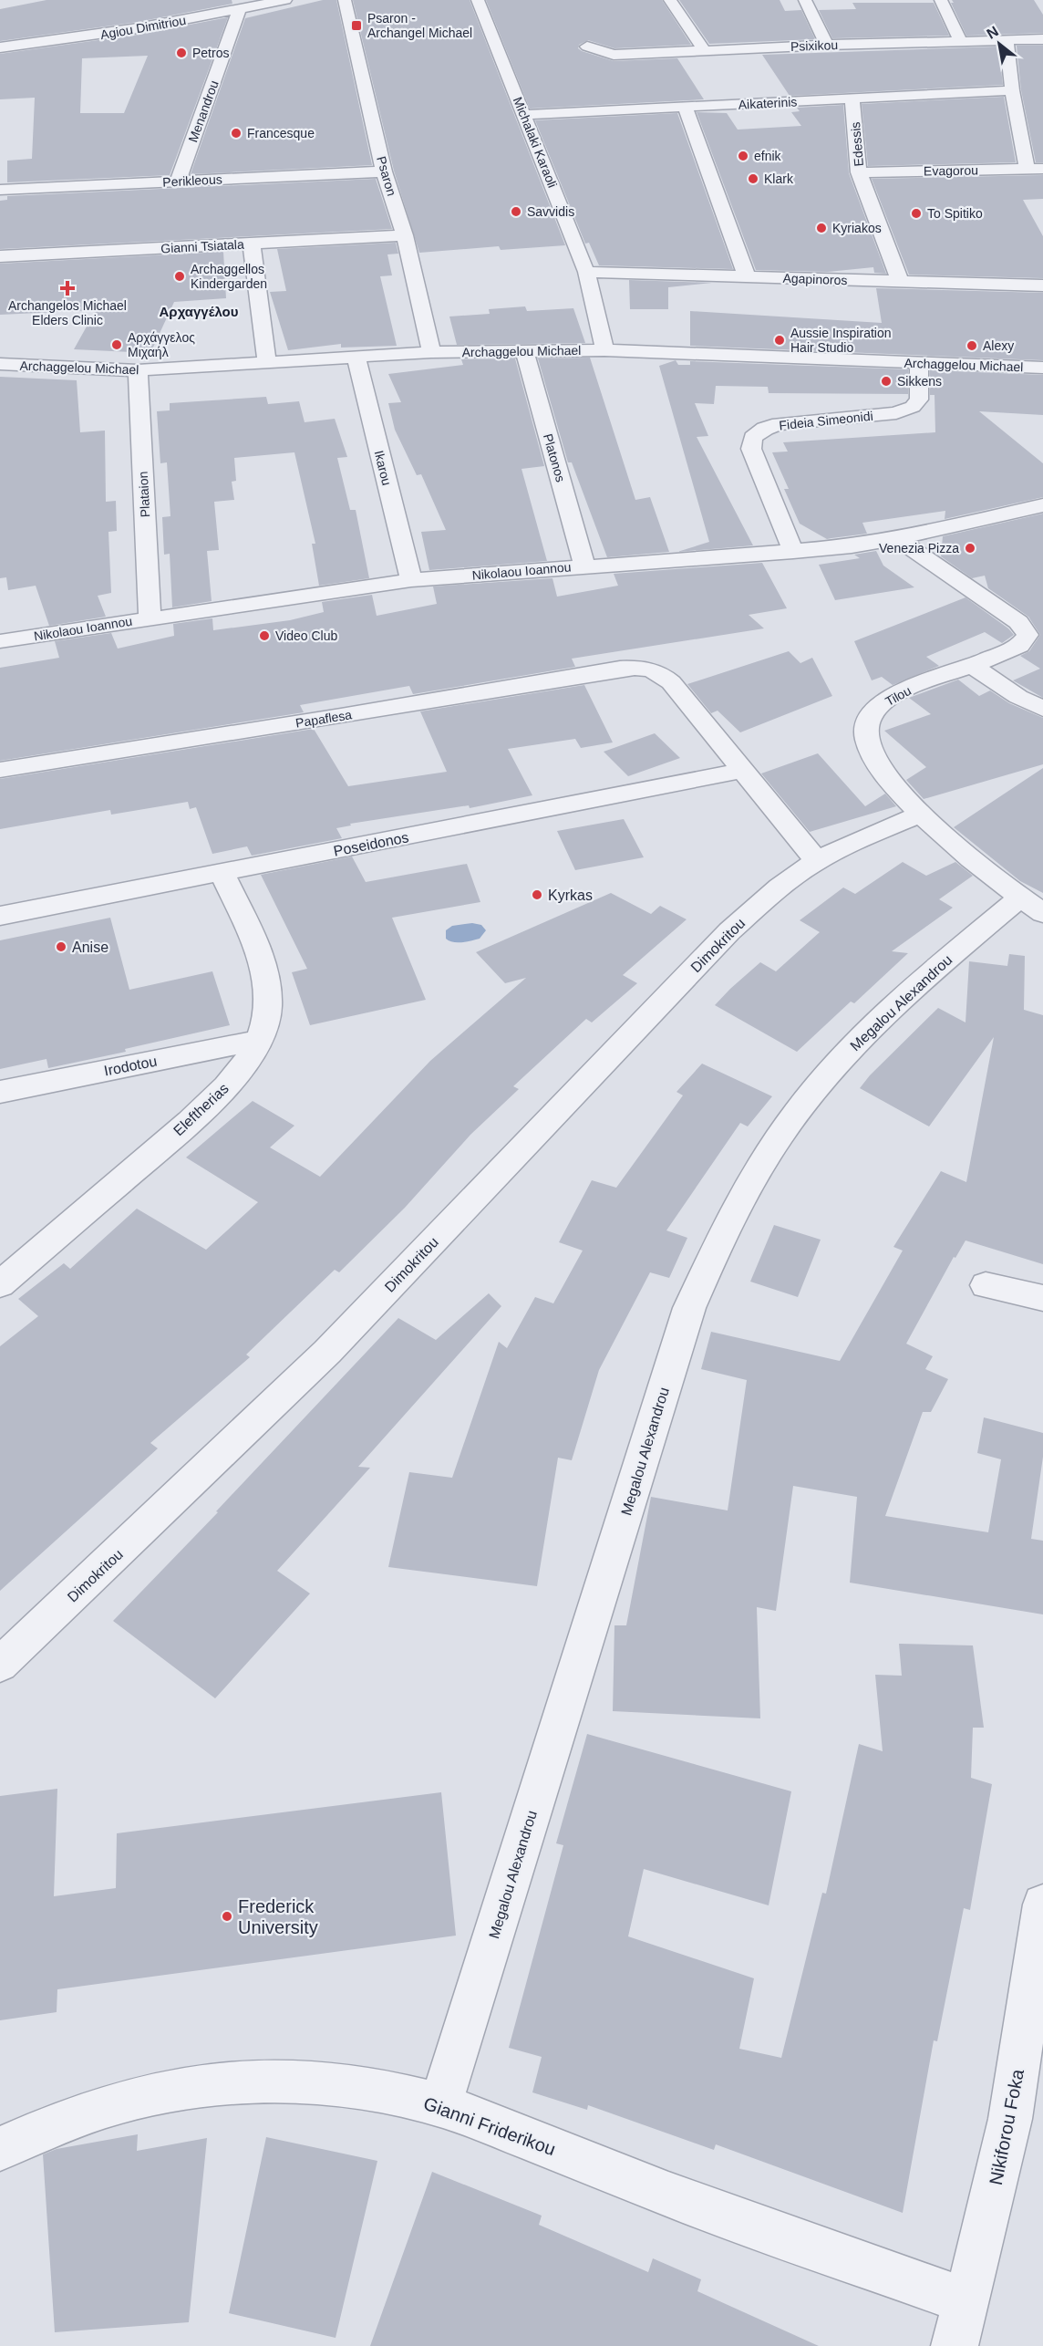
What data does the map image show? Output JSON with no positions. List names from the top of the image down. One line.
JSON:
{"streets":{"street":["Agiou Dimitriou","Psixikou","Aikaterinis","Menandrou","Michalaki Karaoli","Edessis","Evagorou","Psaron","Perikleous","Gianni Tsiatala","Agapinoros","Archaggelou Michael","Fideia Simeonidi","Platonos","Ikarou","Plataion","Nikolaou Ioannou","Tilou","Papaflesa","Poseidonos","Dimokritou","Megalou Alexandrou","Irodotou","Eleftherias","Gianni Friderikou","Nikiforou Foka"]},"crossings":[["Agiou Dimitriou","Menandrou"],["Aikaterinis","Michalaki Karaoli"],["Aikaterinis","Edessis"],["Menandrou","Perikleous"],["Michalaki Karaoli","Agapinoros"],["Michalaki Karaoli","Archaggelou Michael"],["Edessis","Evagorou"],["Edessis","Agapinoros"],["Psaron","Perikleous"],["Psaron","Gianni Tsiatala"],["Psaron","Archaggelou Michael"],["Archaggelou Michael","Fideia Simeonidi"],["Archaggelou Michael","Platonos"],["Archaggelou Michael","Ikarou"],["Archaggelou Michael","Plataion"],["Fideia Simeonidi","Nikolaou Ioannou"],["Platonos","Nikolaou Ioannou"],["Ikarou","Nikolaou Ioannou"],["Plataion","Nikolaou Ioannou"],["Nikolaou Ioannou","Tilou"],["Tilou","Dimokritou"],["Tilou","Megalou Alexandrou"],["Papaflesa","Poseidonos"],["Poseidonos","Eleftherias"],["Megalou Alexandrou","Gianni Friderikou"],["Irodotou","Eleftherias"],["Gianni Friderikou","Nikiforou Foka"]],"districts":["Αρχαγγέλου"],"places":{"transit":["Psaron - Archangel Michael"],"other":["Petros","Francesque","efnik","Klark","Savvidis","To Spitiko","Kyriakos","Archaggellos Kindergarden","Aussie Inspiration Hair Studio","Αρχάγγελος Μιχαήλ","Alexy","Sikkens","Venezia Pizza","Video Club","Kyrkas","Anise","Frederick University"],"health":["Archangelos Michael Elders Clinic"]},"north":"top left"}
